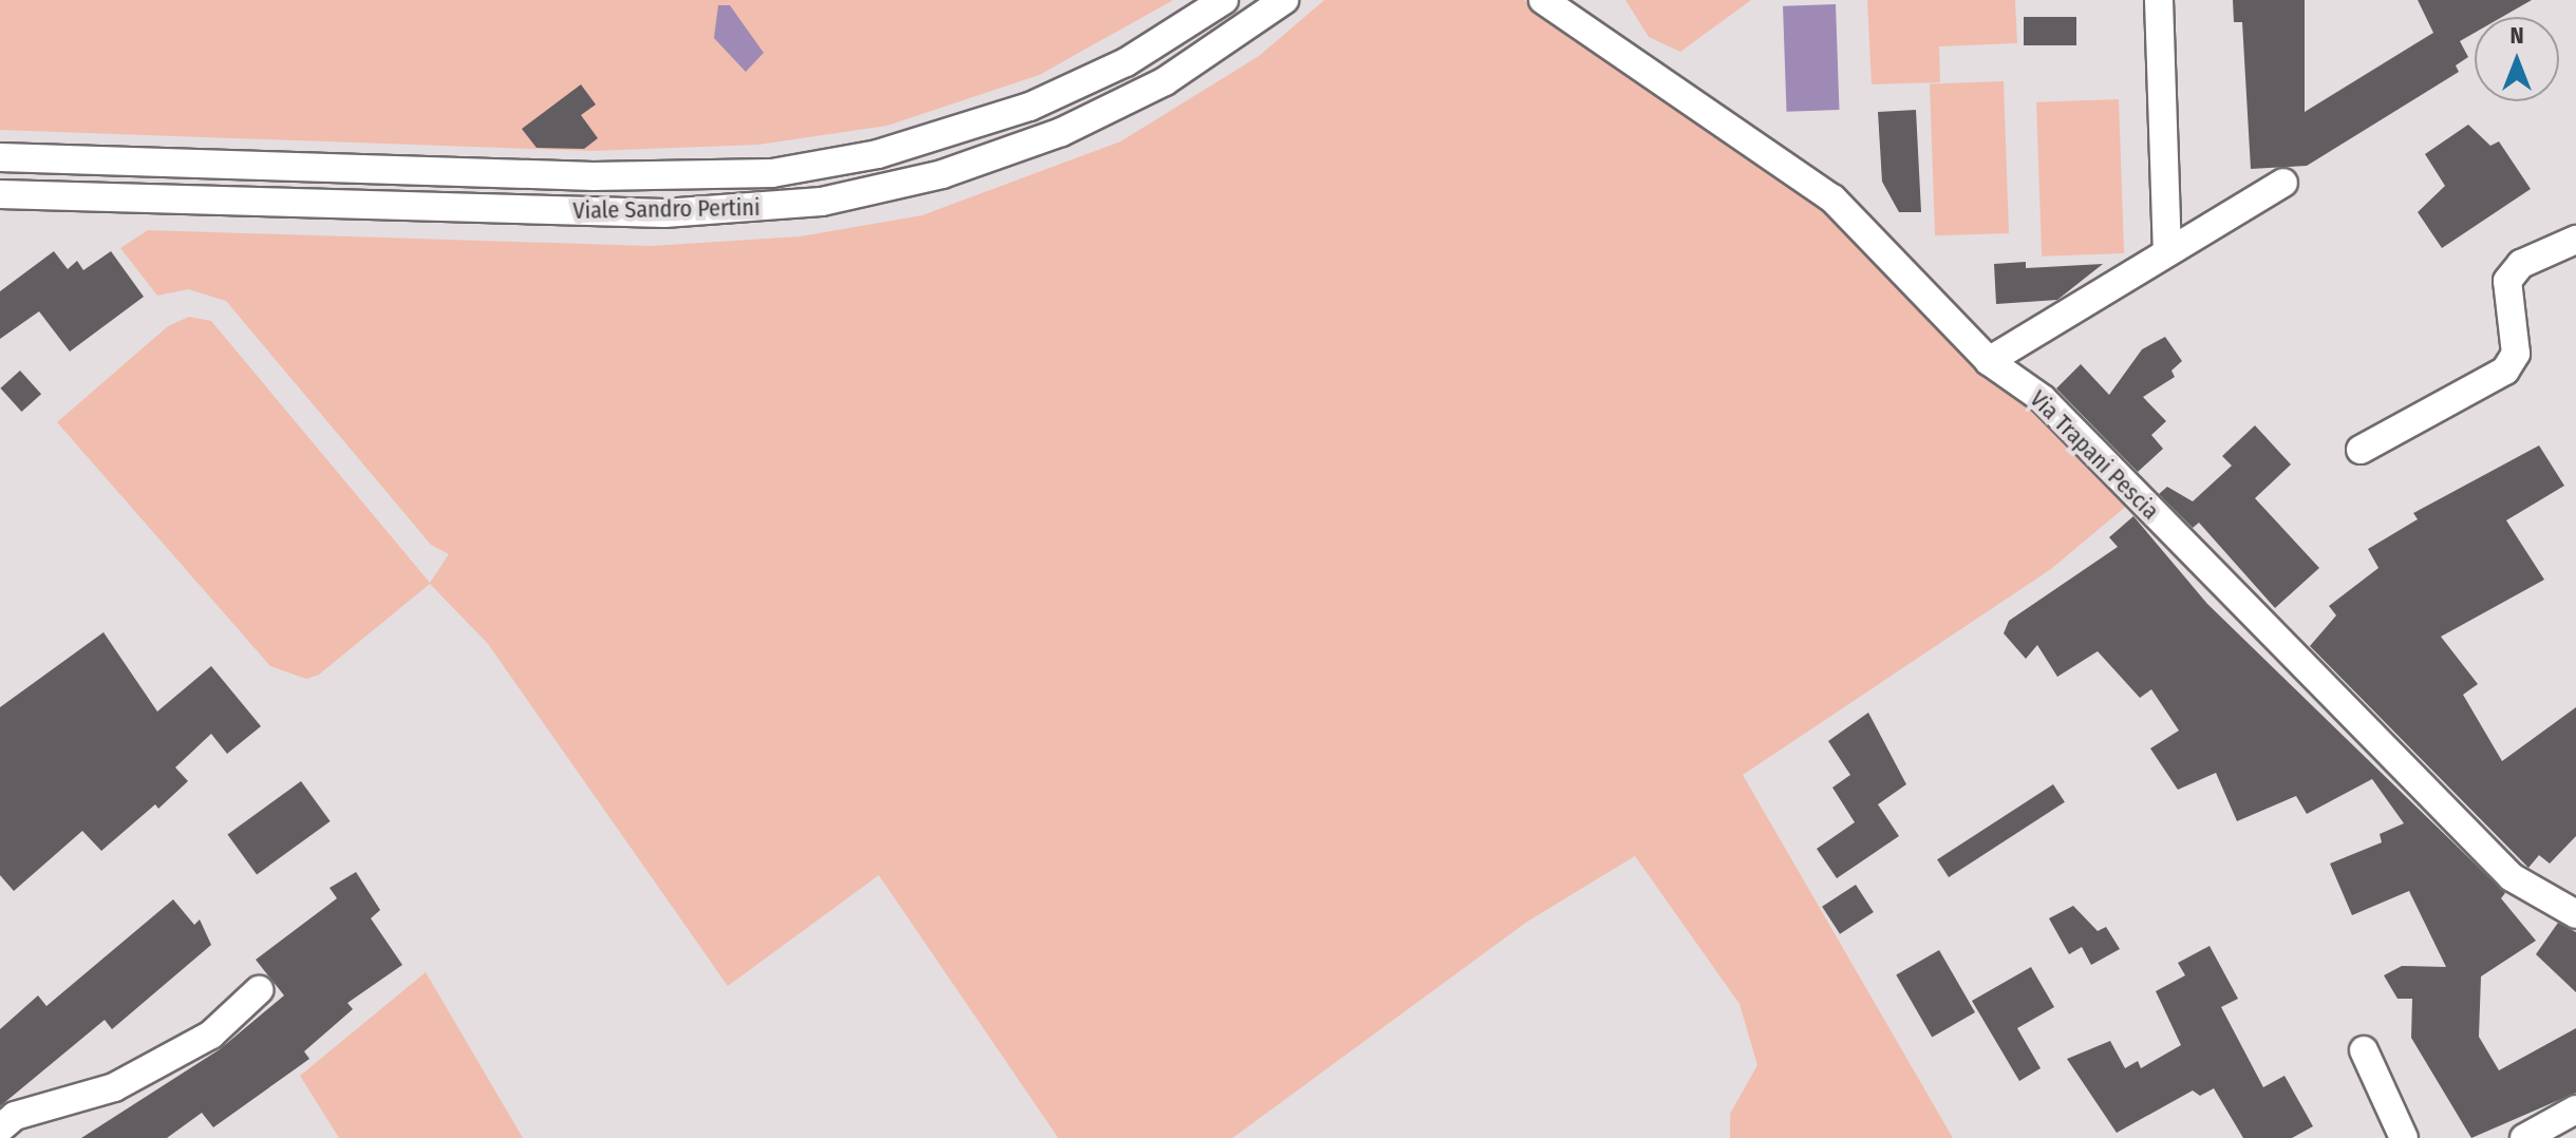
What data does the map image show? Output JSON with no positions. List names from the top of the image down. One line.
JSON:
{"streets":{"street":["Viale Sandro Pertini","Via Trapani Pescia"]},"north":"top"}
